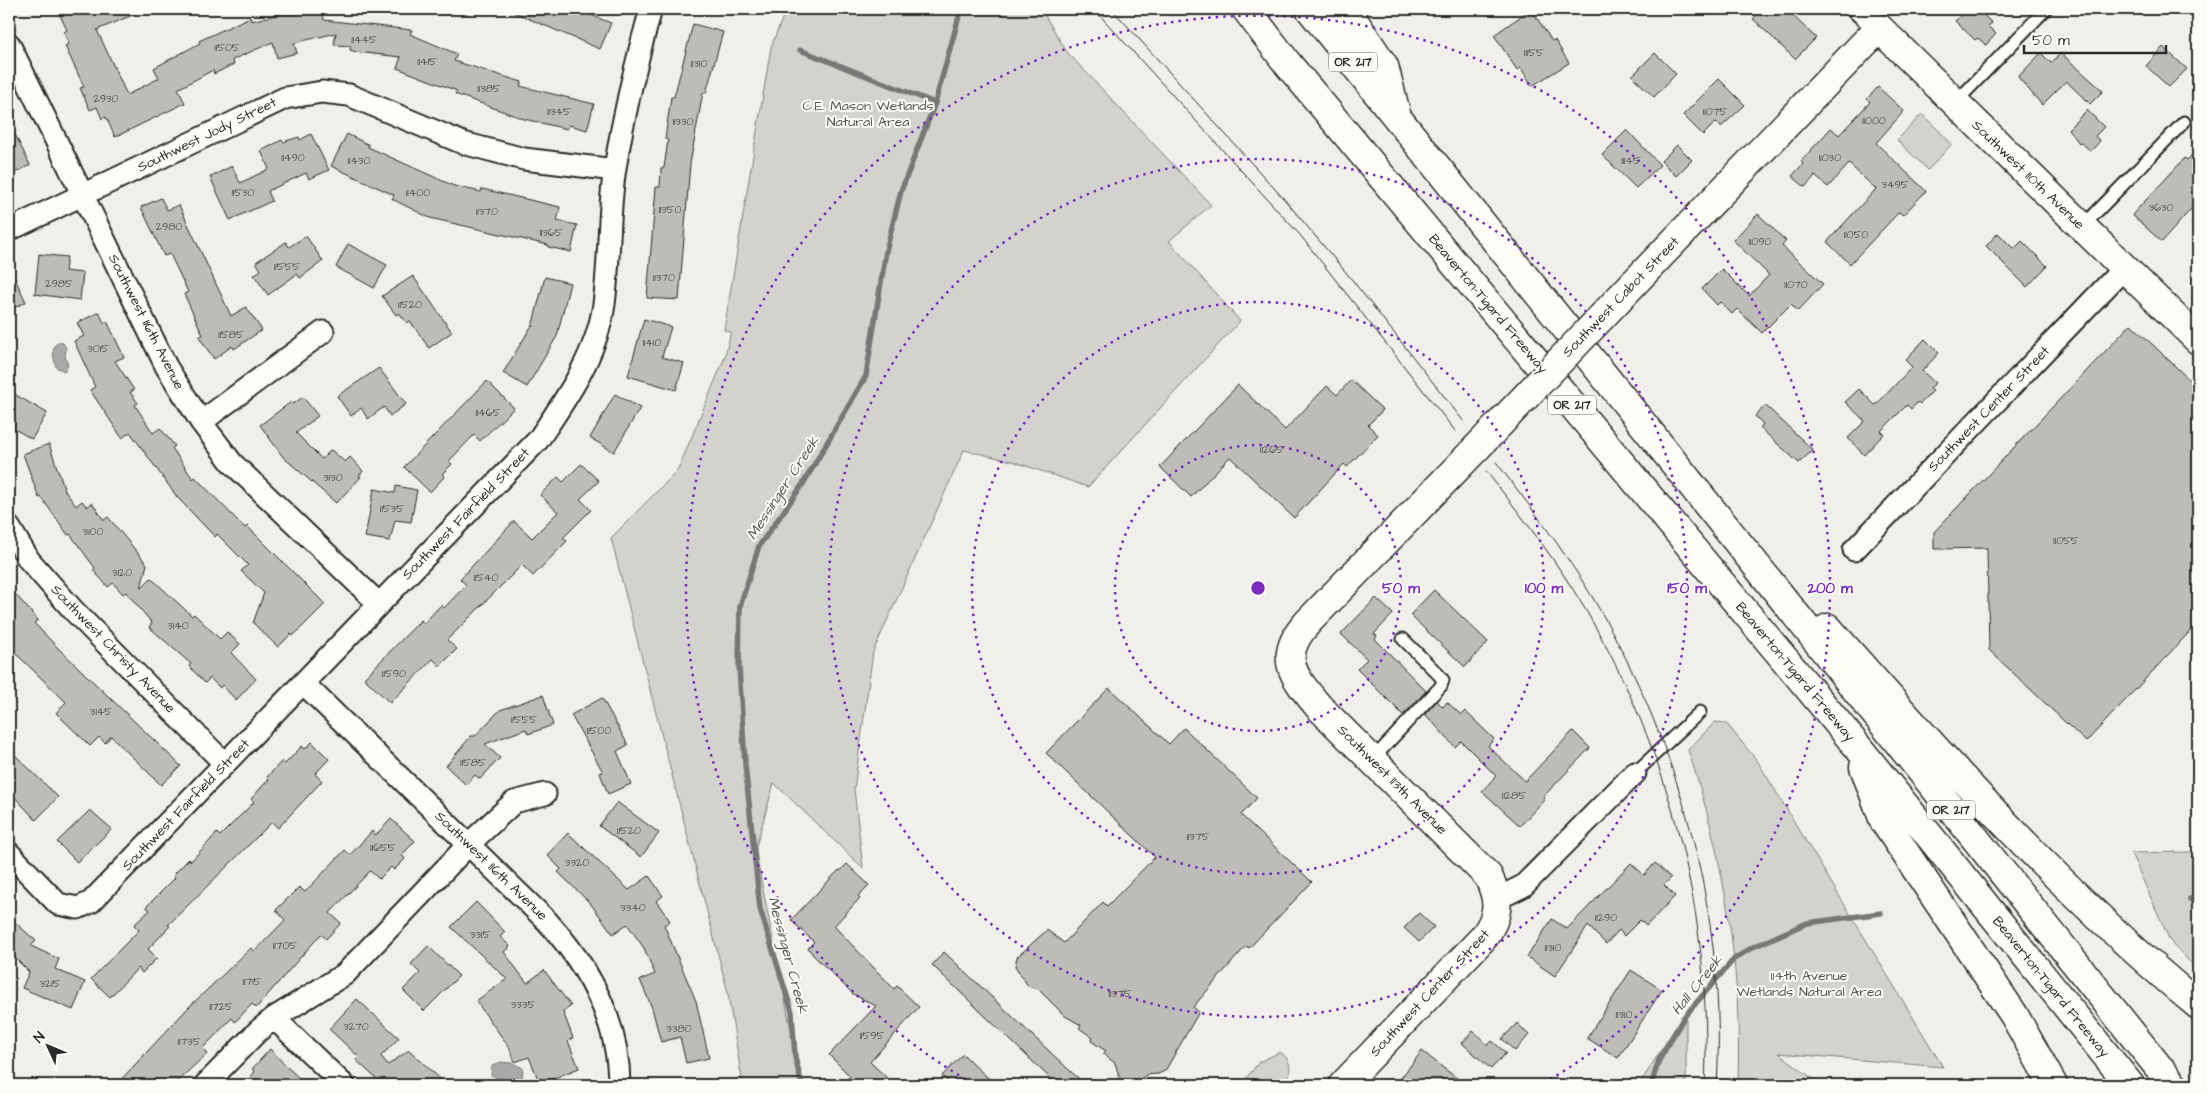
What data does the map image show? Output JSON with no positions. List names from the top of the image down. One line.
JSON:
{"streets":{"main road":["OR 217","Southwest 110th Avenue","Southwest Cabot Street","Beaverton-Tigard Freeway","Southwest Center Street","Southwest 113th Avenue"],"street":["Southwest Jody Street","Southwest 116th Avenue","Southwest Fairfield Street","Southwest Christy Avenue"]},"crossings":[["Southwest Jody Street","Southwest 116th Avenue"],["Southwest Jody Street","Southwest Fairfield Street"],["Southwest 110th Avenue","Southwest Cabot Street"],["Southwest 110th Avenue","Southwest Center Street"],["Southwest Cabot Street","Southwest 113th Avenue"],["Southwest 116th Avenue","Southwest Fairfield Street"],["Southwest Center Street","Southwest 113th Avenue"],["Southwest Fairfield Street","Southwest Christy Avenue"]],"water":["Messinger Creek","Hall Creek"],"parks":["C.E. Mason Wetlands Natural Area","114th Avenue Wetlands Natural Area"],"house_numbers":["11445","11505","11155","11415","11310","11385","2930","11345","11075","11000","11330","11490","11030","11430","11145","3495","11530","11400","3630","11350","11370","2980","11365","11050","11090","11555","11370","2985","11070","11520","11585","11410","3015","11465","11265","3130","11535","3100","11055","3120","11540","3140","11590","3145","11555","11500","11585","11285","11520","11375","11655","3320","3340","11290","3315","11705","11310","11715","3215","11375","3335","11725","11310","3270","3380","11595","11735"],"scale_bar":"50 m","north":"top left","rings":["50 m","100 m","150 m","200 m"]}
